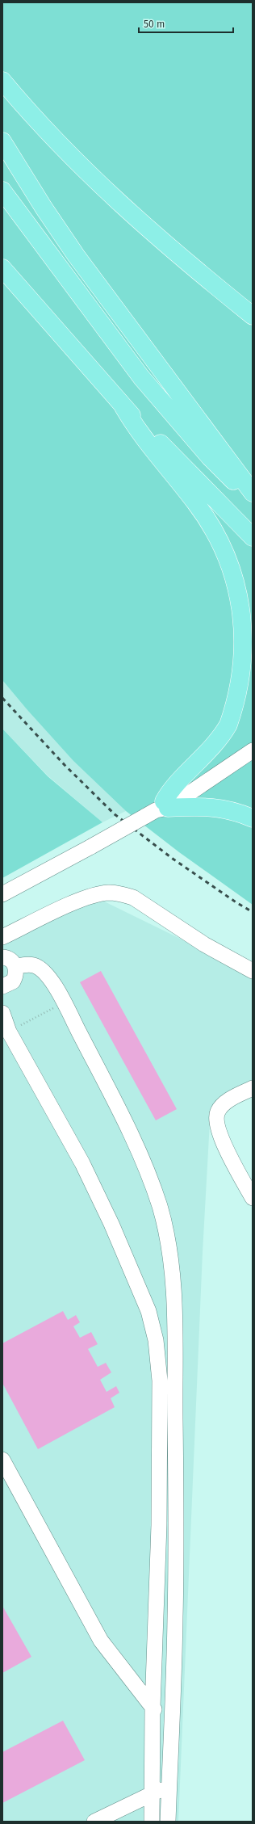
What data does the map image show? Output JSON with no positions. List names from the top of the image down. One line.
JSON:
{"scale_bar":"50 m"}
